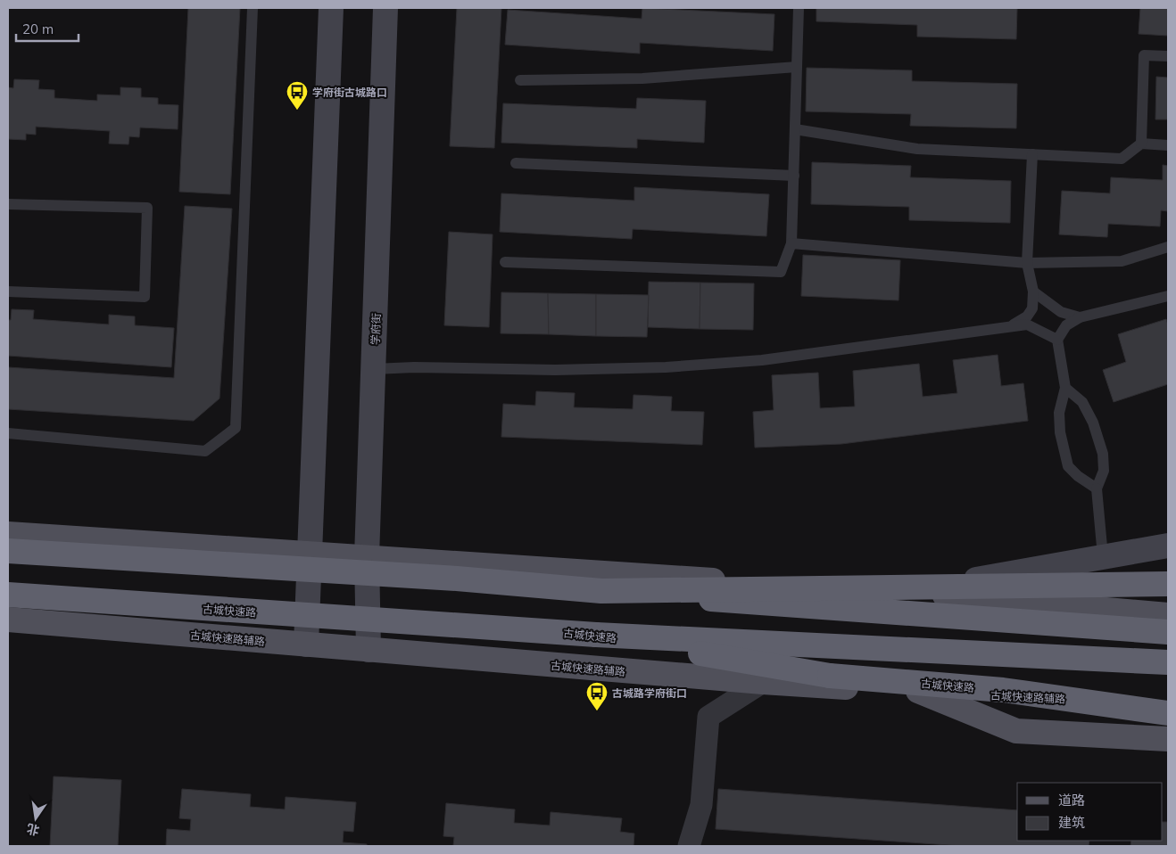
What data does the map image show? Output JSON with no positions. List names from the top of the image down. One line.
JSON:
{"streets":{"highway":["古城快速路"],"main road":["学府街","古城快速路辅路"]},"crossings":[["学府街","古城快速路辅路"]],"places":{"bus stop":["学府街古城路口","古城路学府街口"]},"legend":["道路","建筑"],"scale_bar":"20 m","north":"bottom"}
